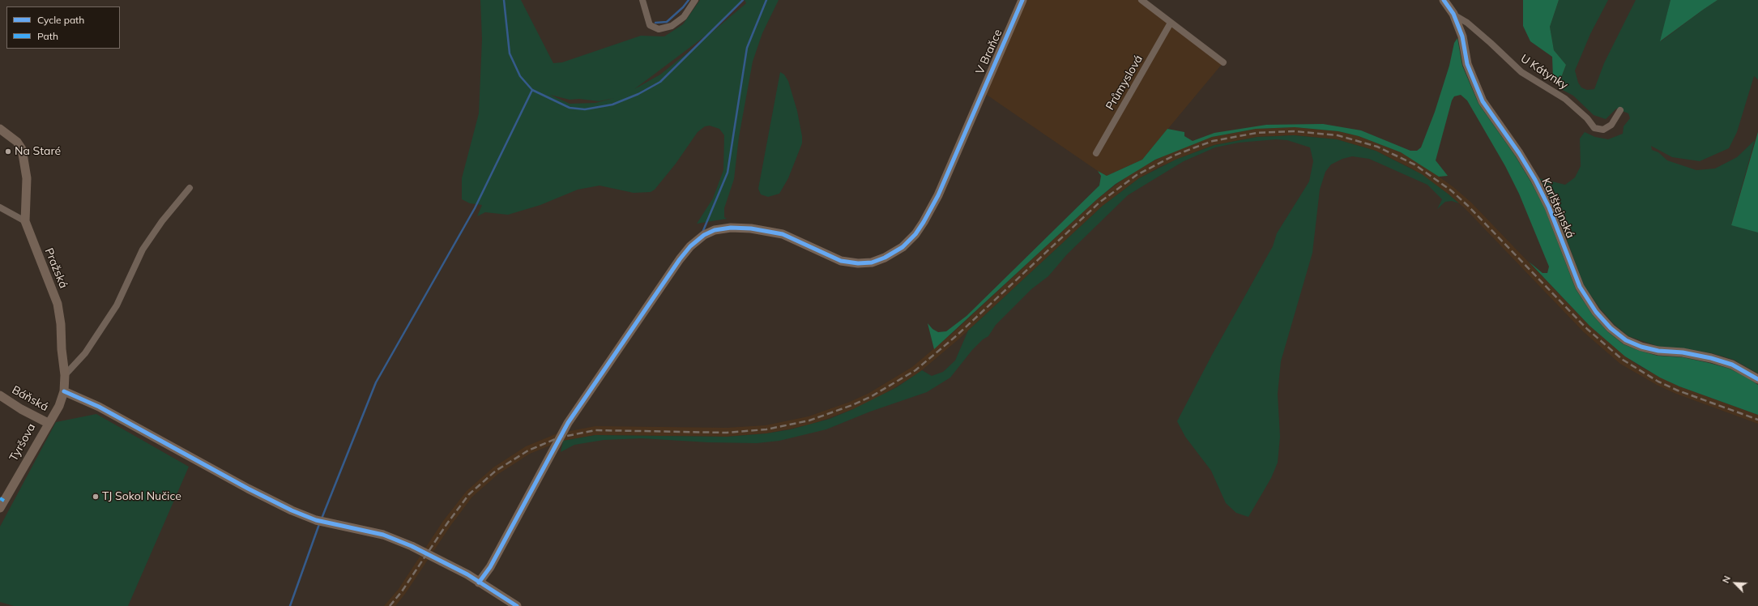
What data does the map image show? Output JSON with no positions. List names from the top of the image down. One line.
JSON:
{"streets":{"street":["V Braňce","U Kátynky","Průmyslová","Karlštejnská","Pražská","Báňská","Tyršova"]},"crossings":[["U Kátynky","Karlštejnská"],["Pražská","Báňská"],["Pražská","Tyršova"],["Báňská","Tyršova"]],"places":["Na Staré","TJ Sokol Nučice"],"legend":["Cycle path","Path"],"north":"top left"}
